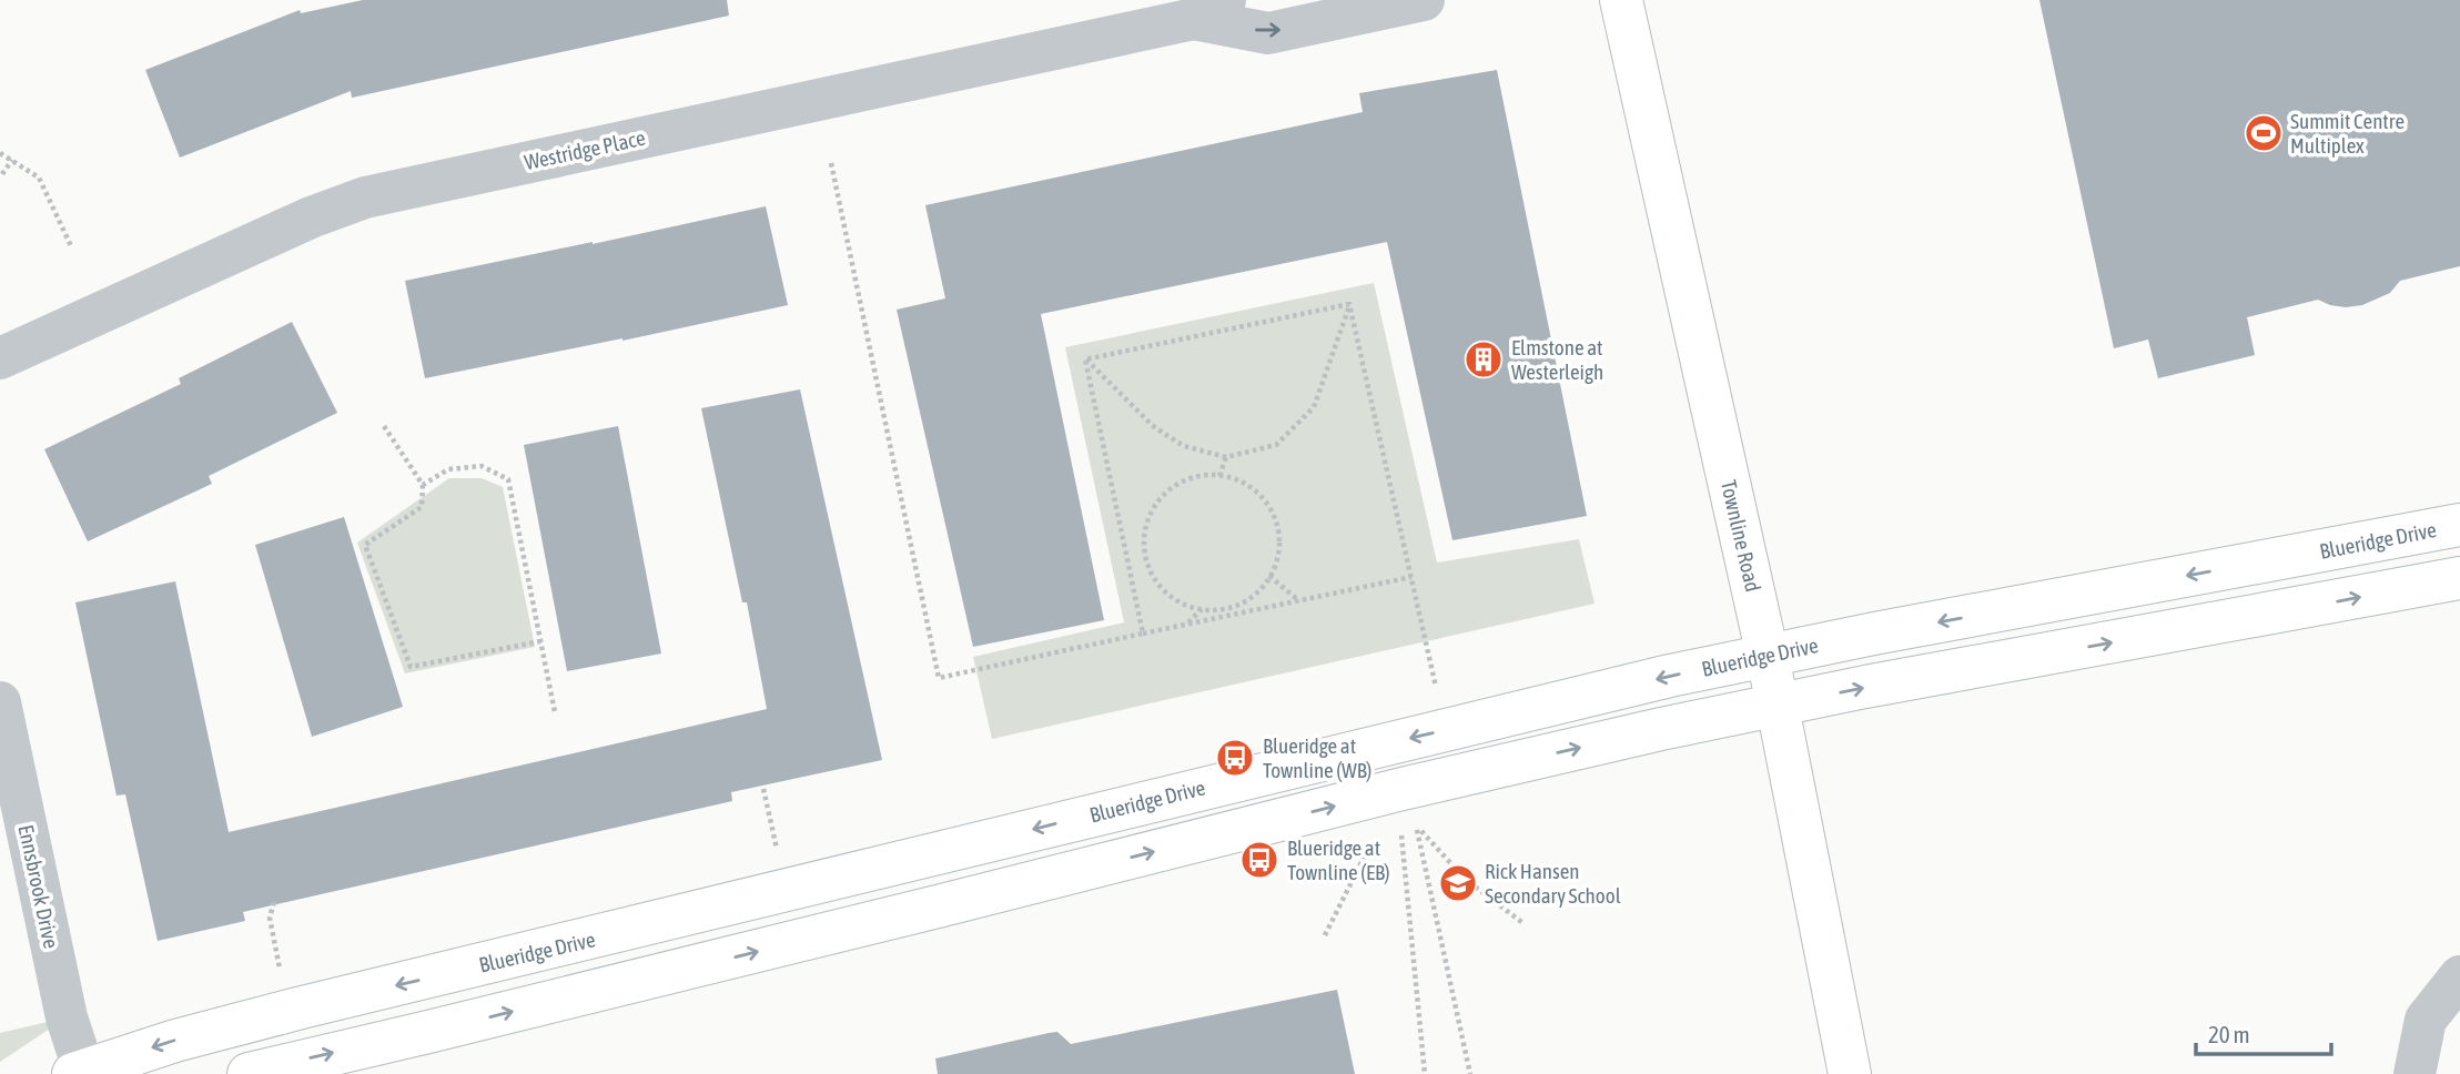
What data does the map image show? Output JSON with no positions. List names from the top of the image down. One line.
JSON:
{"streets":{"street":["Westridge Place","Townline Road","Blueridge Drive","Ennsbrook Drive"]},"crossings":[["Townline Road","Blueridge Drive"],["Blueridge Drive","Ennsbrook Drive"]],"places":{"sports":["Summit Centre Multiplex"],"building":["Elmstone at Westerleigh"],"bus stop":["Blueridge at Townline (WB)","Blueridge at Townline (EB)"],"school or university":["Rick Hansen Secondary School"]},"scale_bar":"20 m"}
